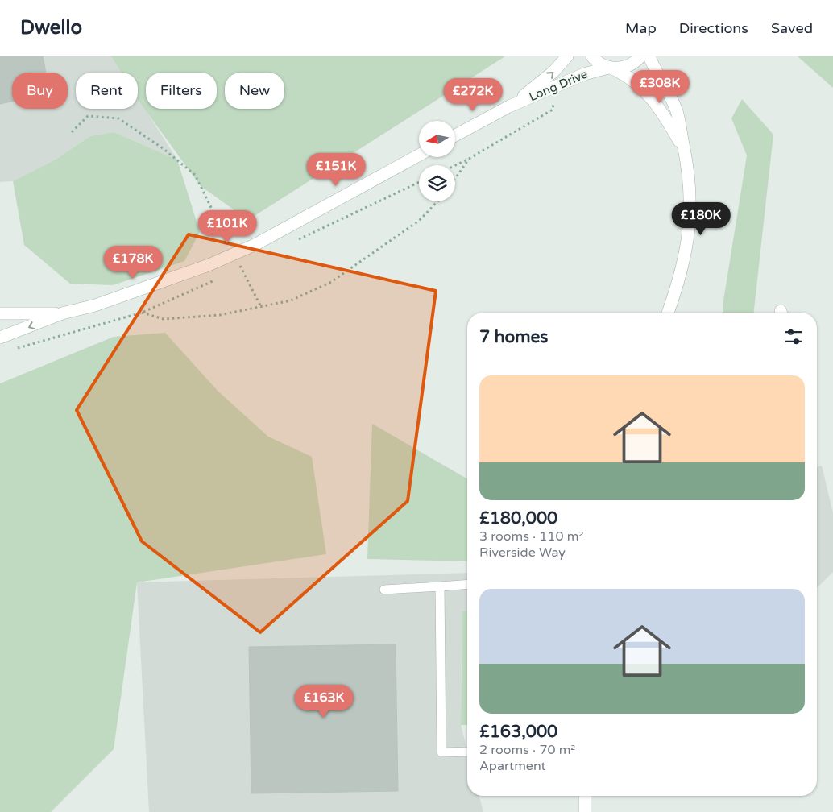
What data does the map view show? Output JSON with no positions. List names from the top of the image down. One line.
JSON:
{"streets":{"main road":["Long Drive"]},"north":"left","page":{"header":"Dwello","nav":["Map","Directions","Saved"],"price":["£308K","£272K","£151K","£180K","£101K","£178K","£163K"],"chip":["Buy","Rent","Filters","New"],"heading":"7 homes","list":[{"name":"£180,000","note":"3 rooms · 110 m² · Riverside Way"},{"name":"£163,000","note":"2 rooms · 70 m² · Apartment"}]}}
